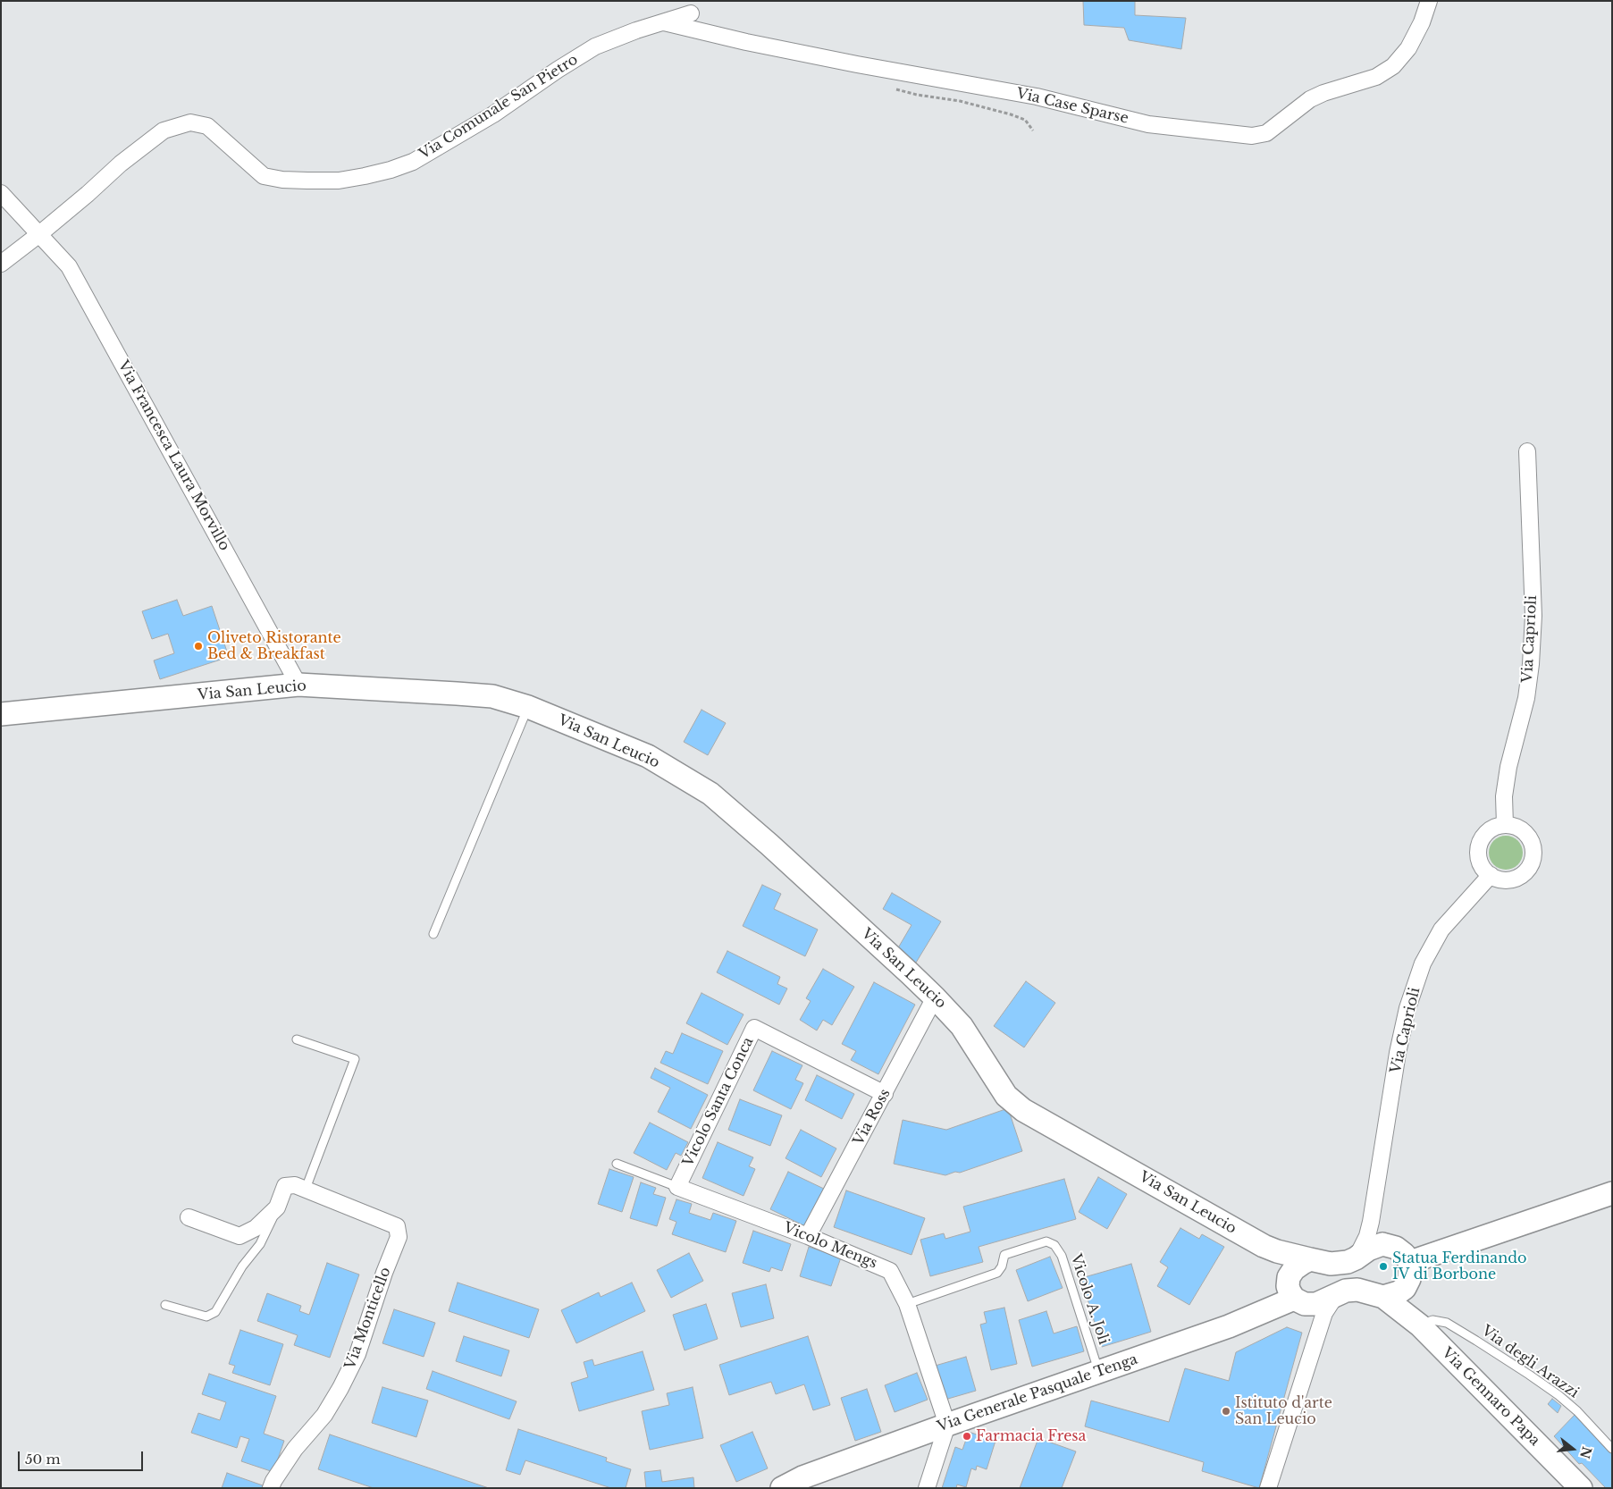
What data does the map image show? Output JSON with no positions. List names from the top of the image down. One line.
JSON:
{"streets":{"street":["Via Case Sparse","Via Comunale San Pietro","Via Francesca Laura Morvillo","Via Caprioli","Via San Leucio","Vicolo Santa Conca","Via Ross","Vicolo Mengs","Via Monticello","Via Generale Pasquale Tenga","Via Gennaro Papa"],"lane":["Vicolo A. Joli","Via degli Arazzi"]},"crossings":[["Via Case Sparse","Via Comunale San Pietro"],["Via Comunale San Pietro","Via Francesca Laura Morvillo"],["Via Francesca Laura Morvillo","Via San Leucio"],["Via Caprioli","Via San Leucio"],["Via San Leucio","Via Ross"],["Via San Leucio","Via Generale Pasquale Tenga"],["Vicolo Santa Conca","Via Ross"],["Vicolo Santa Conca","Vicolo Mengs"],["Via Ross","Vicolo Mengs"],["Vicolo Mengs","Vicolo A. Joli"],["Vicolo Mengs","Via Generale Pasquale Tenga"],["Vicolo A. Joli","Via Generale Pasquale Tenga"],["Via degli Arazzi","Via Gennaro Papa"]],"places":["Oliveto Ristorante Bed & Breakfast","Statua Ferdinando IV di Borbone","Istituto d'arte San Leucio","Farmacia Fresa"],"scale_bar":"50 m","north":"right"}
